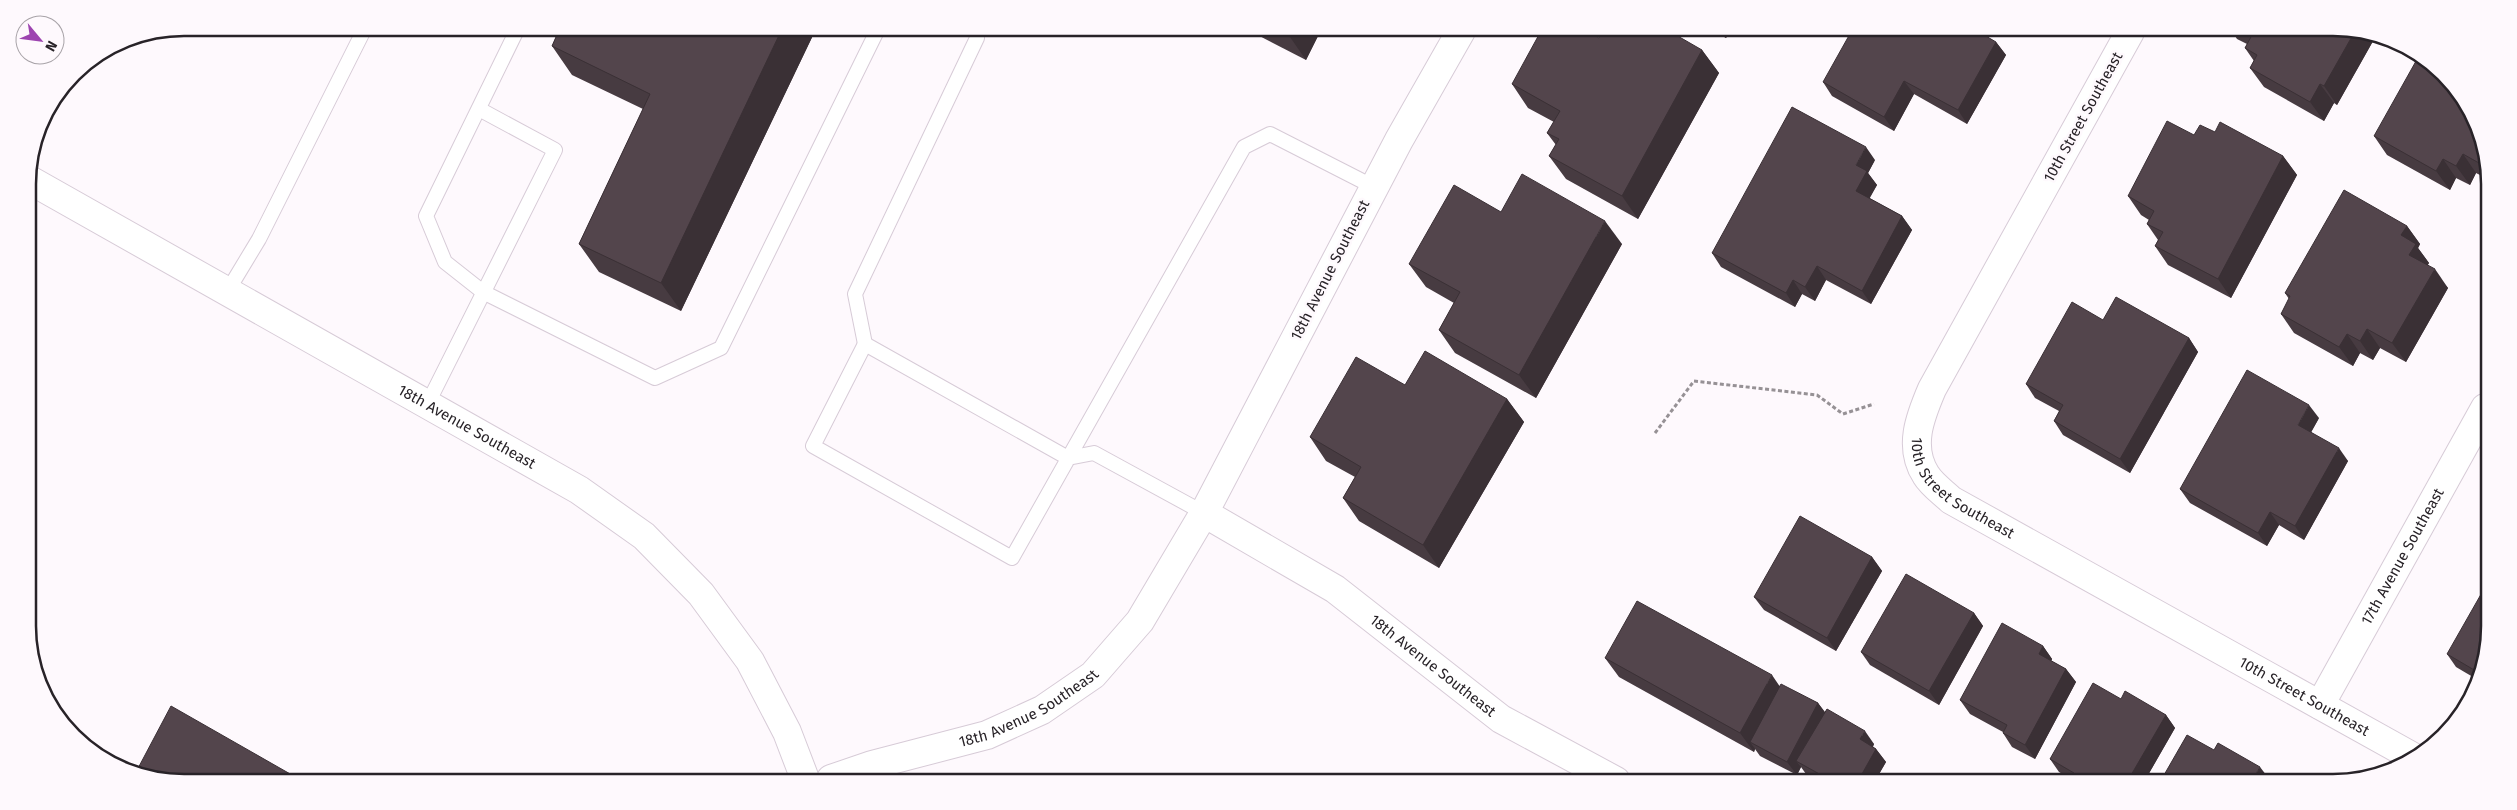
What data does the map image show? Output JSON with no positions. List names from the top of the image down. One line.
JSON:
{"streets":{"street":["10th Street Southeast","18th Avenue Southeast","17th Avenue Southeast"]},"crossings":[["10th Street Southeast","17th Avenue Southeast"]],"north":"bottom right"}
